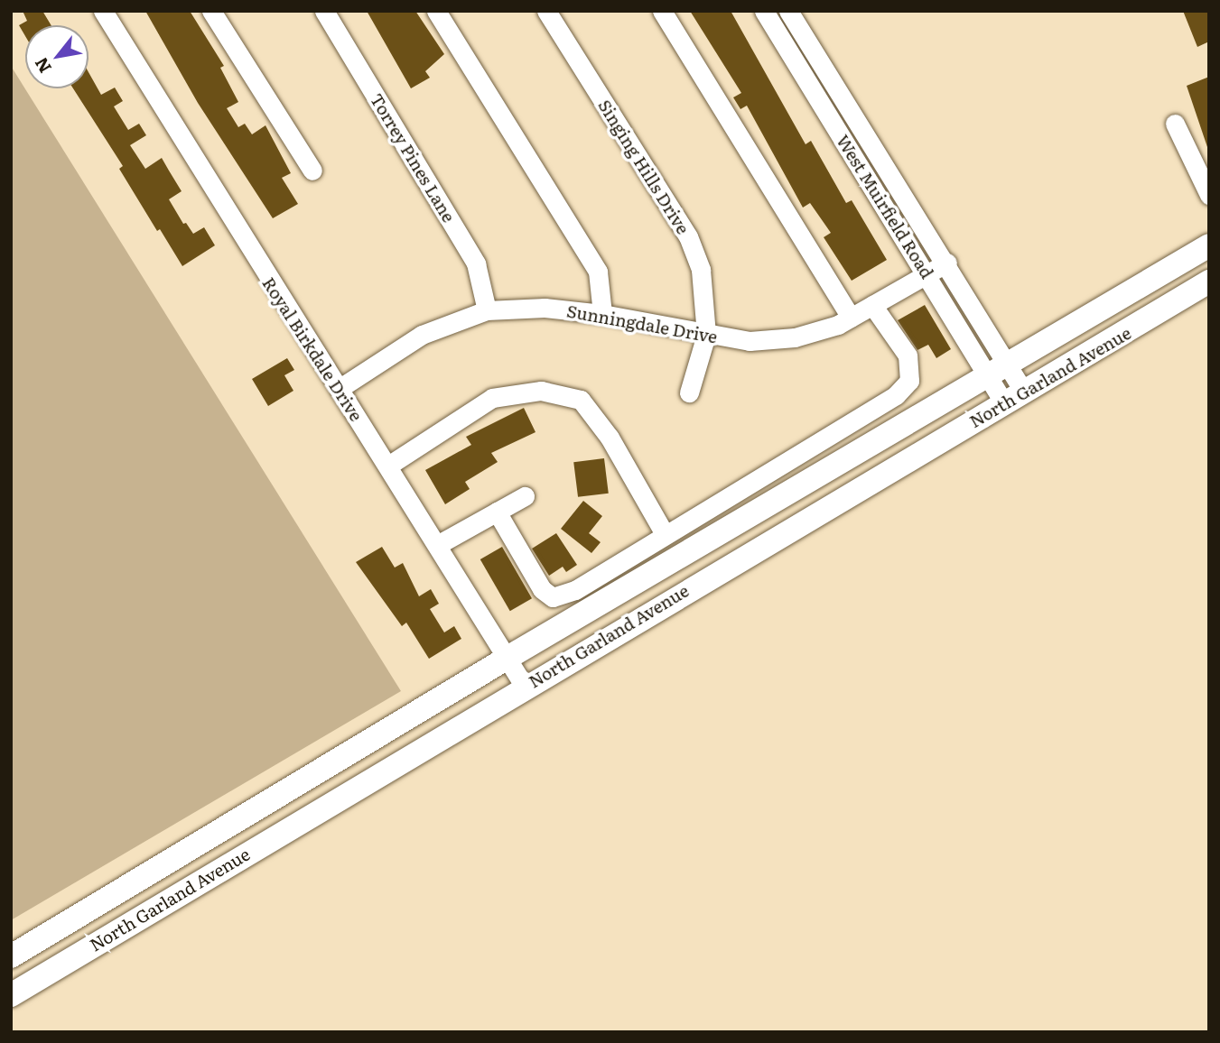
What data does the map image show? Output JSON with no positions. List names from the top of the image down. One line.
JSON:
{"streets":{"main road":["North Garland Avenue"],"street":["Torrey Pines Lane","Singing Hills Drive","West Muirfield Road","Sunningdale Drive","Royal Birkdale Drive"]},"crossings":[["Torrey Pines Lane","Sunningdale Drive"],["Singing Hills Drive","Sunningdale Drive"],["West Muirfield Road","Sunningdale Drive"],["West Muirfield Road","North Garland Avenue"],["Sunningdale Drive","Royal Birkdale Drive"],["Royal Birkdale Drive","North Garland Avenue"]],"north":"bottom left"}
